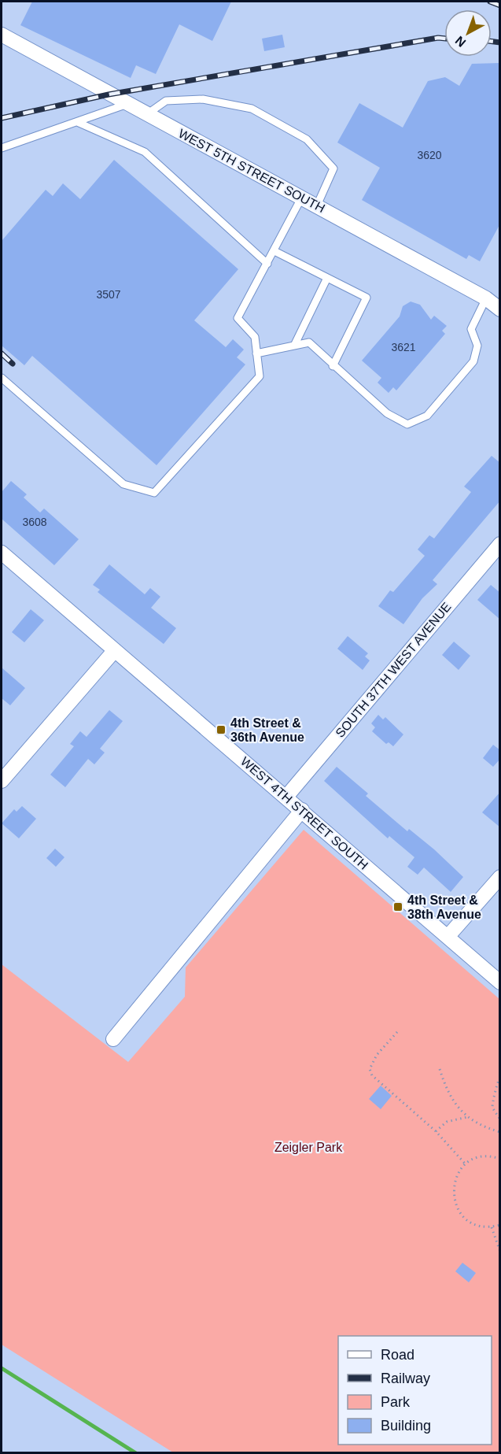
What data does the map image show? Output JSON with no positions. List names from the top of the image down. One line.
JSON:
{"streets":{"street":["WEST 5TH STREET SOUTH","SOUTH 37TH WEST AVENUE","WEST 4TH STREET SOUTH"]},"crossings":[["SOUTH 37TH WEST AVENUE","WEST 4TH STREET SOUTH"]],"parks":["Zeigler Park"],"places":{"transit":["4th Street & 36th Avenue","4th Street & 38th Avenue"]},"house_numbers":["3620","3507","3621","3608"],"legend":["Road","Railway","Park","Building"],"north":"bottom left"}
